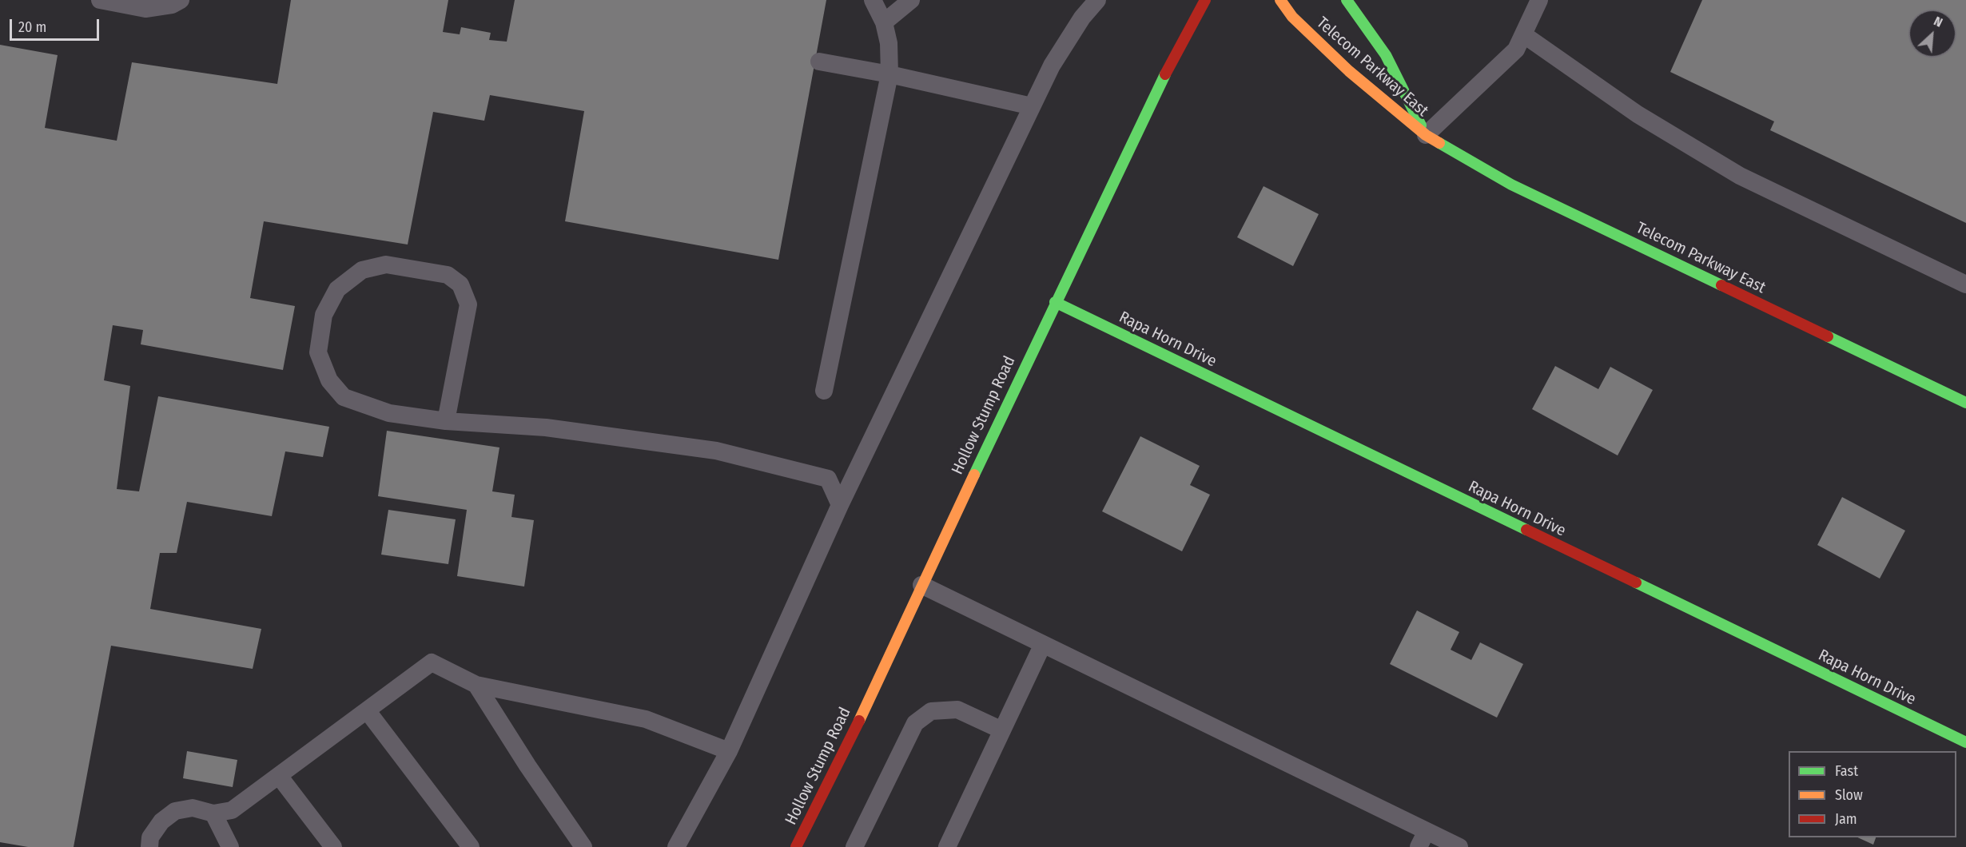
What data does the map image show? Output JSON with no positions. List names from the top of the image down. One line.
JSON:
{"streets":{"street":["Telecom Parkway East","Rapa Horn Drive","Hollow Stump Road"]},"crossings":[["Rapa Horn Drive","Hollow Stump Road"]],"legend":["Fast","Slow","Jam"],"scale_bar":"20 m","north":"top right"}
